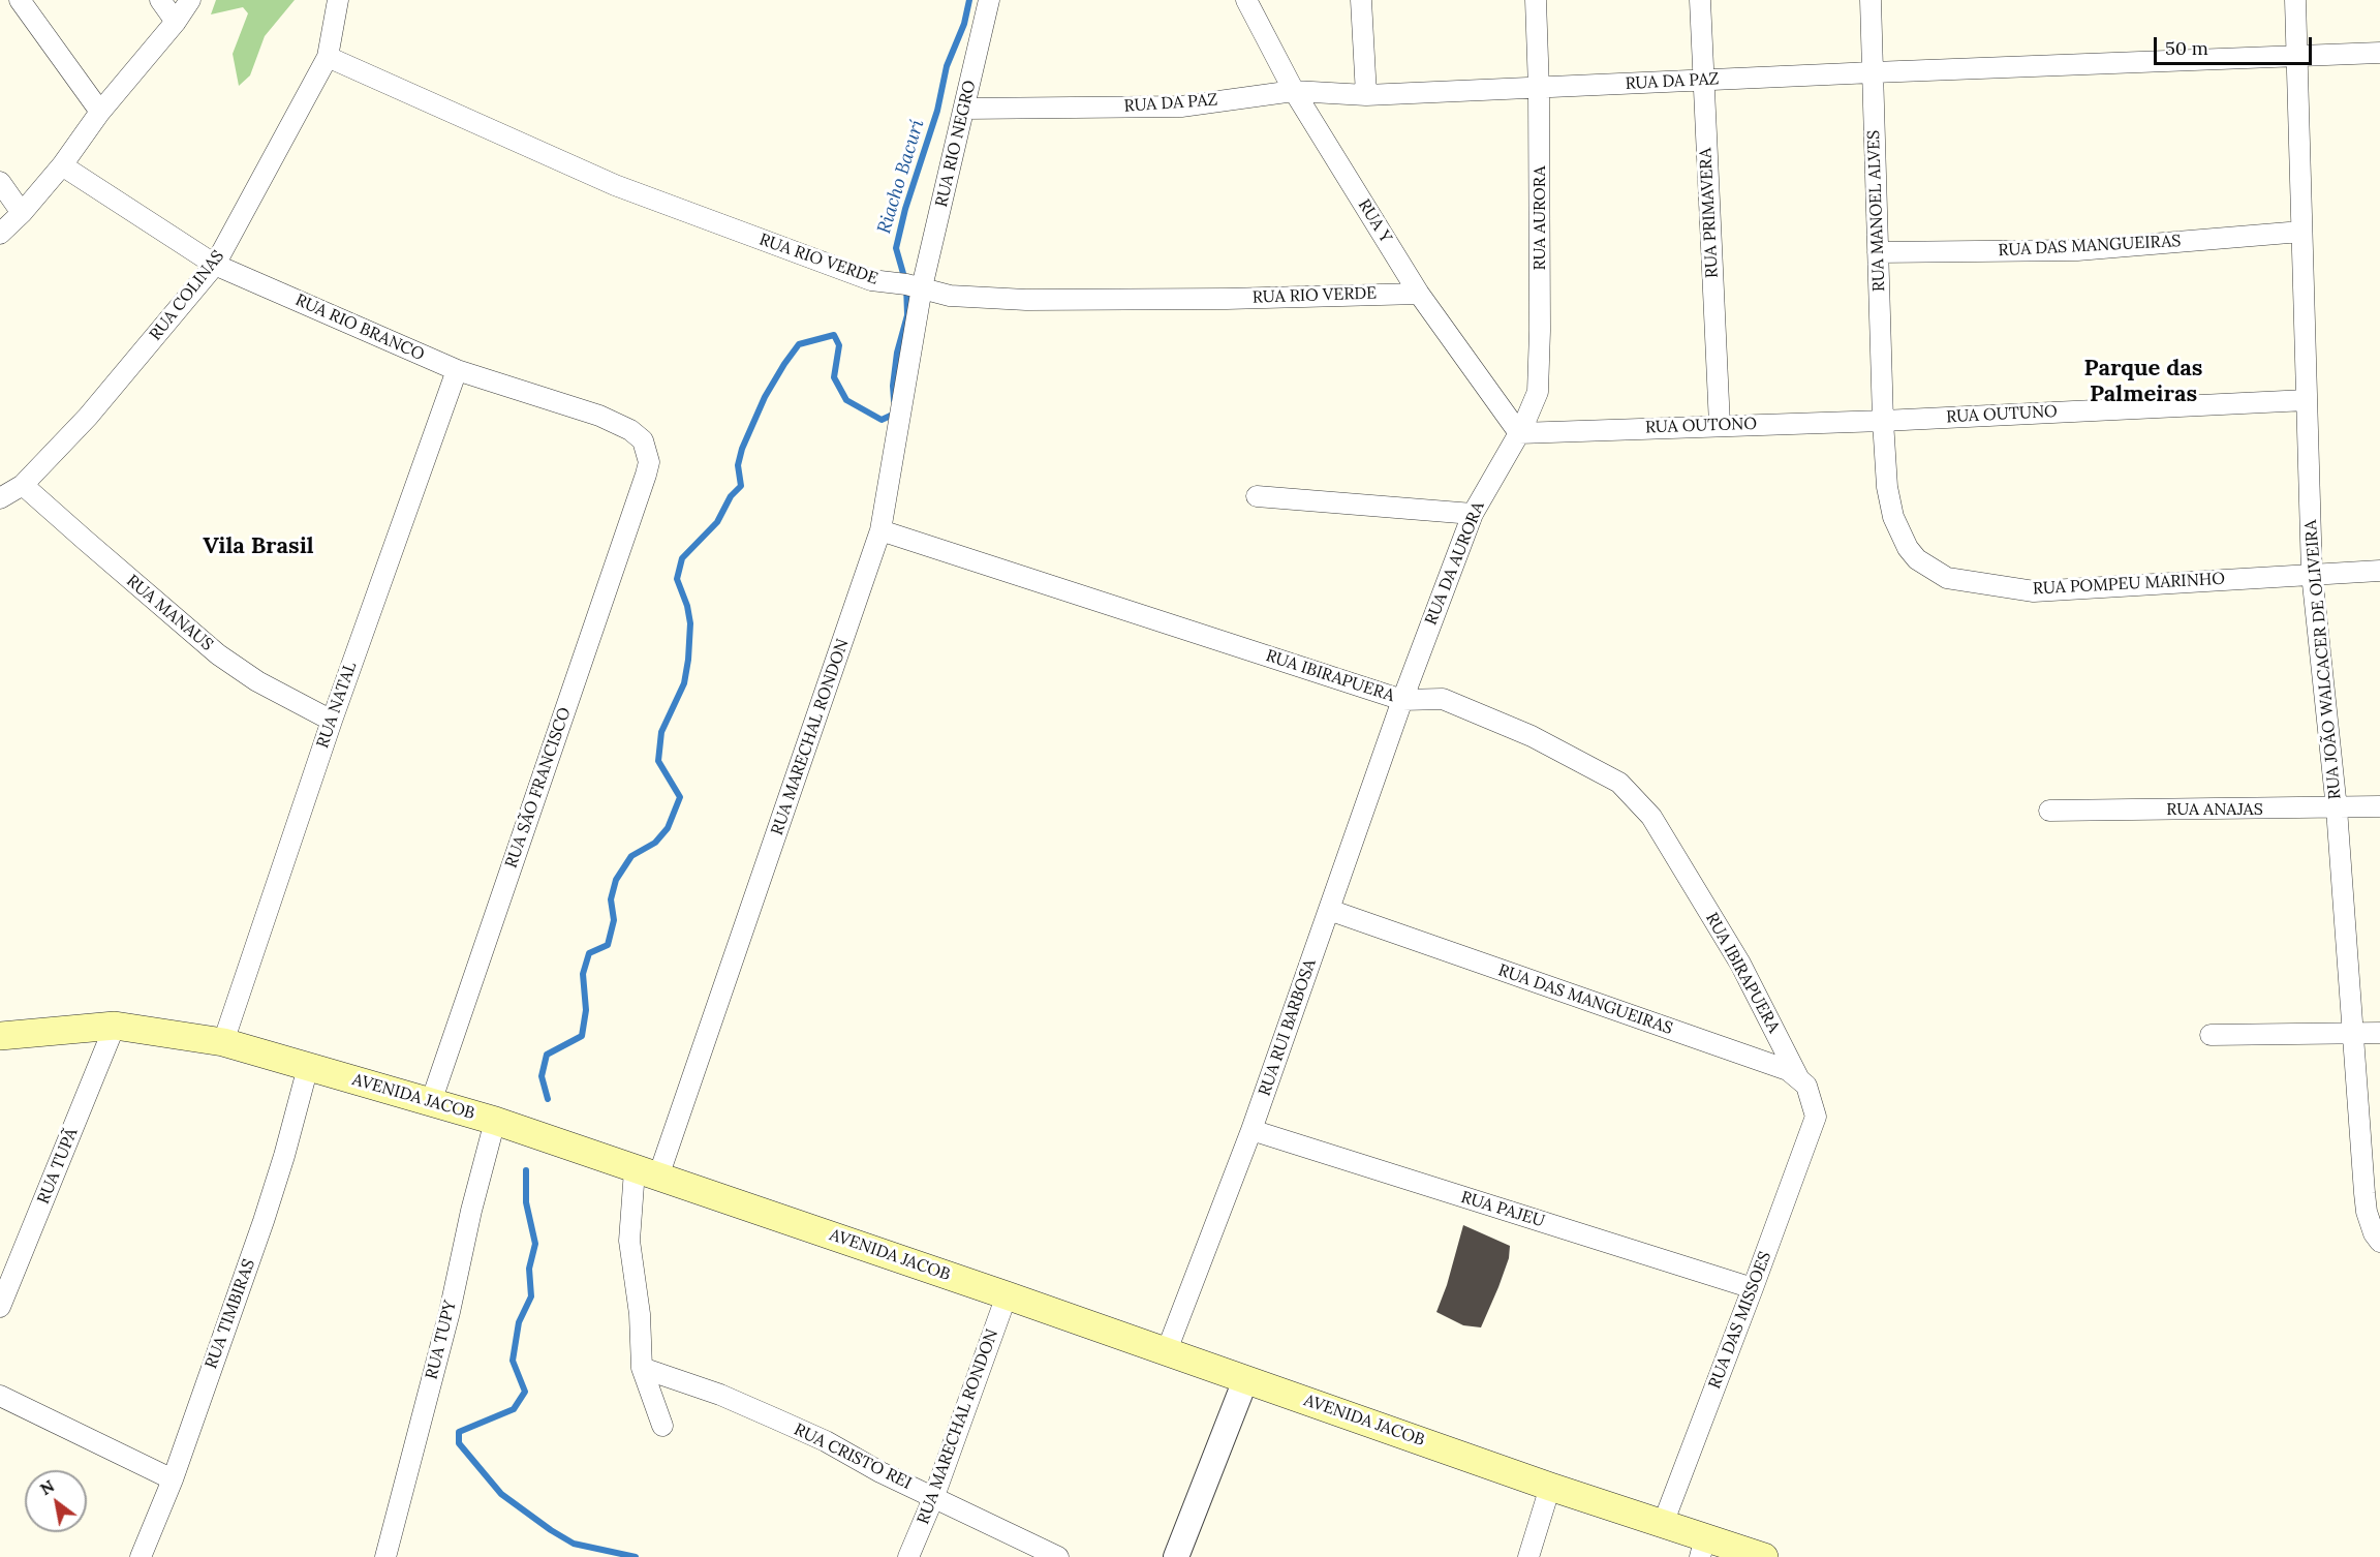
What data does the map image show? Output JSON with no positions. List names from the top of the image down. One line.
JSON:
{"streets":{"main road":["AVENIDA JACOB"],"street":["RUA DA PAZ","RUA RIO NEGRO","RUA MANOEL ALVES","RUA PRIMAVERA","RUA AURORA","RUA Y","RUA DAS MANGUEIRAS","RUA RIO VERDE","RUA COLINAS","RUA RIO BRANCO","RUA OUTUNO","RUA OUTONO","RUA DA AURORA","RUA POMPEU MARINHO","RUA MANAUS","RUA JOÃO WALCACER DE OLIVEIRA","RUA IBIRAPUERA","RUA NATAL","RUA MARECHAL RONDON","RUA SÃO FRANCISCO","RUA ANAJAS","RUA RUI BARBOSA","RUA TUPÃ","RUA PAJEU","RUA TIMBIRAS","RUA DAS MISSOES","RUA TUPY","RUA CRISTO REI"]},"crossings":[["RUA DA PAZ","RUA RIO NEGRO"],["RUA DA PAZ","RUA MANOEL ALVES"],["RUA DA PAZ","RUA PRIMAVERA"],["RUA DA PAZ","RUA AURORA"],["RUA DA PAZ","RUA Y"],["RUA DA PAZ","RUA JOÃO WALCACER DE OLIVEIRA"],["RUA RIO NEGRO","RUA RIO VERDE"],["RUA RIO NEGRO","RUA MARECHAL RONDON"],["RUA MANOEL ALVES","RUA DAS MANGUEIRAS"],["RUA MANOEL ALVES","RUA OUTUNO"],["RUA MANOEL ALVES","RUA OUTONO"],["RUA MANOEL ALVES","RUA POMPEU MARINHO"],["RUA PRIMAVERA","RUA OUTONO"],["RUA AURORA","RUA Y"],["RUA AURORA","RUA OUTONO"],["RUA AURORA","RUA DA AURORA"],["RUA Y","RUA RIO VERDE"],["RUA Y","RUA OUTONO"],["RUA Y","RUA DA AURORA"],["RUA DAS MANGUEIRAS","RUA JOÃO WALCACER DE OLIVEIRA"],["RUA DAS MANGUEIRAS","RUA IBIRAPUERA"],["RUA DAS MANGUEIRAS","RUA RUI BARBOSA"],["RUA DAS MANGUEIRAS","RUA DAS MISSOES"],["RUA RIO VERDE","RUA COLINAS"],["RUA RIO VERDE","RUA MARECHAL RONDON"],["RUA COLINAS","RUA RIO BRANCO"],["RUA COLINAS","RUA MANAUS"],["RUA RIO BRANCO","RUA NATAL"],["RUA RIO BRANCO","RUA SÃO FRANCISCO"],["RUA OUTUNO","RUA OUTONO"],["RUA OUTUNO","RUA POMPEU MARINHO"],["RUA OUTUNO","RUA JOÃO WALCACER DE OLIVEIRA"],["RUA OUTONO","RUA DA AURORA"],["RUA OUTONO","RUA POMPEU MARINHO"],["RUA DA AURORA","RUA IBIRAPUERA"],["RUA DA AURORA","RUA RUI BARBOSA"],["RUA POMPEU MARINHO","RUA JOÃO WALCACER DE OLIVEIRA"],["RUA MANAUS","RUA NATAL"],["RUA JOÃO WALCACER DE OLIVEIRA","RUA ANAJAS"],["RUA IBIRAPUERA","RUA MARECHAL RONDON"],["RUA IBIRAPUERA","RUA RUI BARBOSA"],["RUA IBIRAPUERA","RUA DAS MISSOES"],["RUA NATAL","AVENIDA JACOB"],["RUA MARECHAL RONDON","AVENIDA JACOB"],["RUA MARECHAL RONDON","RUA CRISTO REI"],["RUA SÃO FRANCISCO","AVENIDA JACOB"],["RUA RUI BARBOSA","AVENIDA JACOB"],["RUA RUI BARBOSA","RUA PAJEU"],["AVENIDA JACOB","RUA TUPÃ"],["AVENIDA JACOB","RUA TIMBIRAS"],["AVENIDA JACOB","RUA DAS MISSOES"],["AVENIDA JACOB","RUA TUPY"],["RUA PAJEU","RUA DAS MISSOES"]],"districts":["Parque das Palmeiras","Vila Brasil"],"water":["Riacho Bacurí"],"scale_bar":"50 m","north":"top left"}
